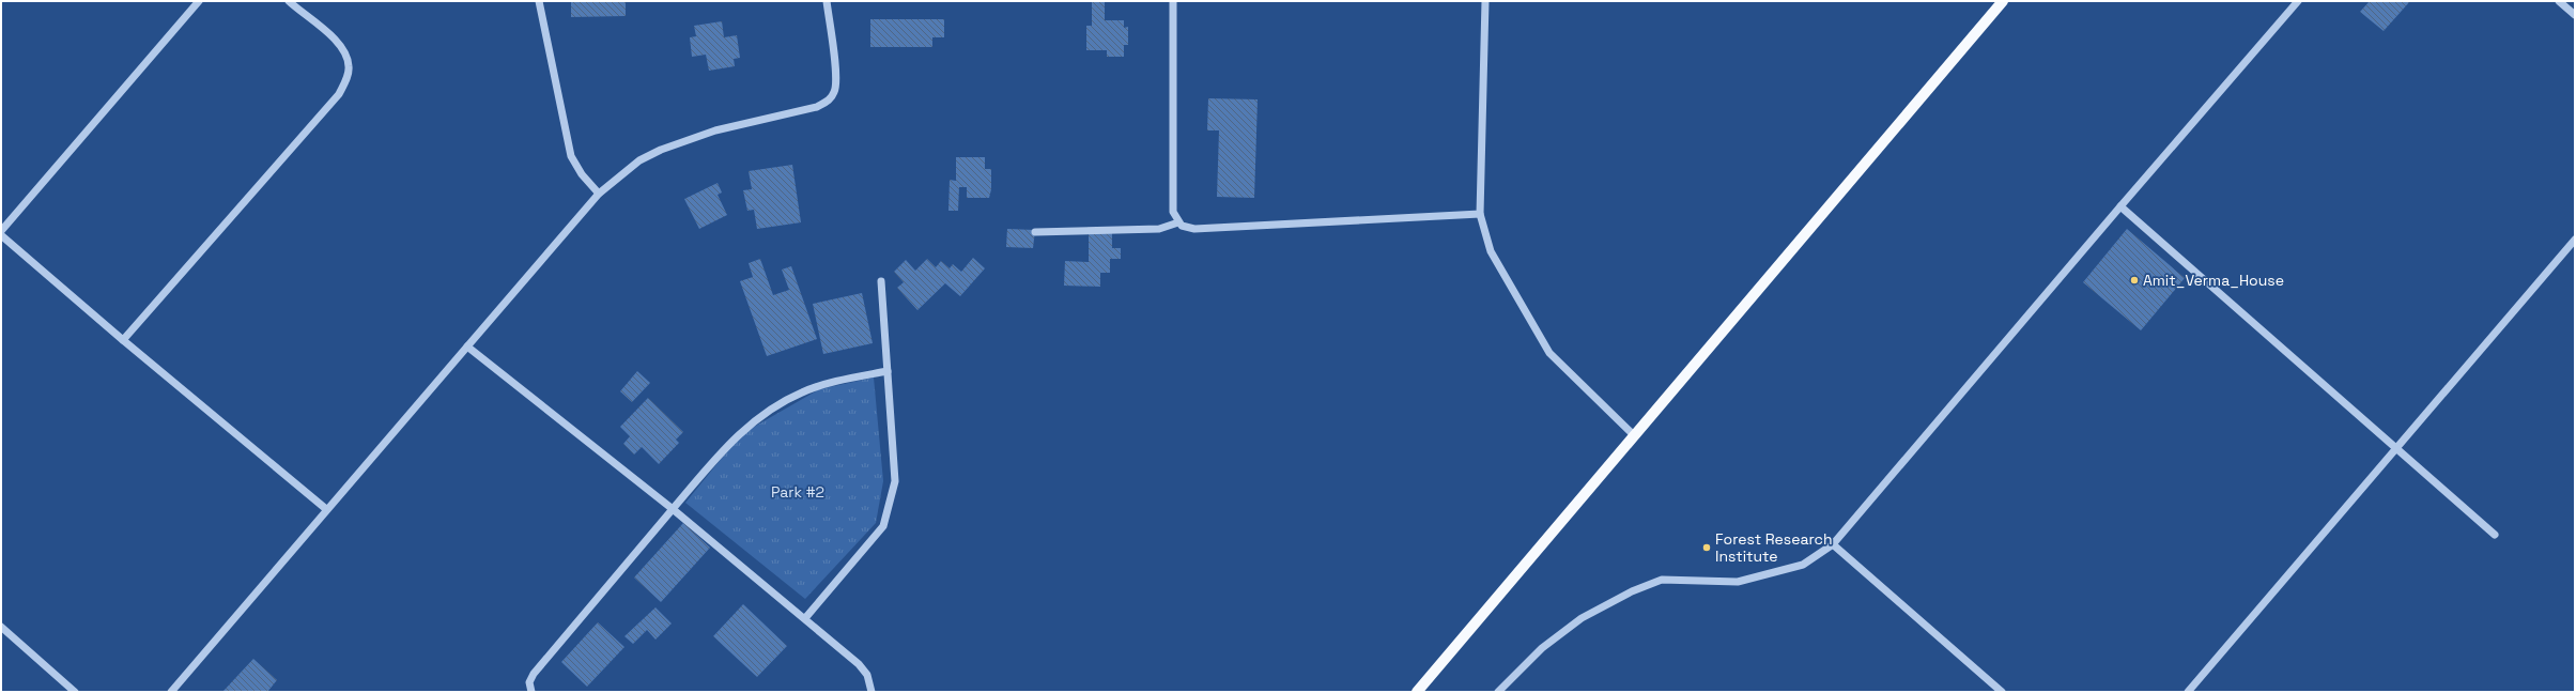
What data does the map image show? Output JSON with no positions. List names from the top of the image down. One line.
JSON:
{"parks":["Park #2"],"places":["Amit_Verma_House","Forest Research Institute"]}
